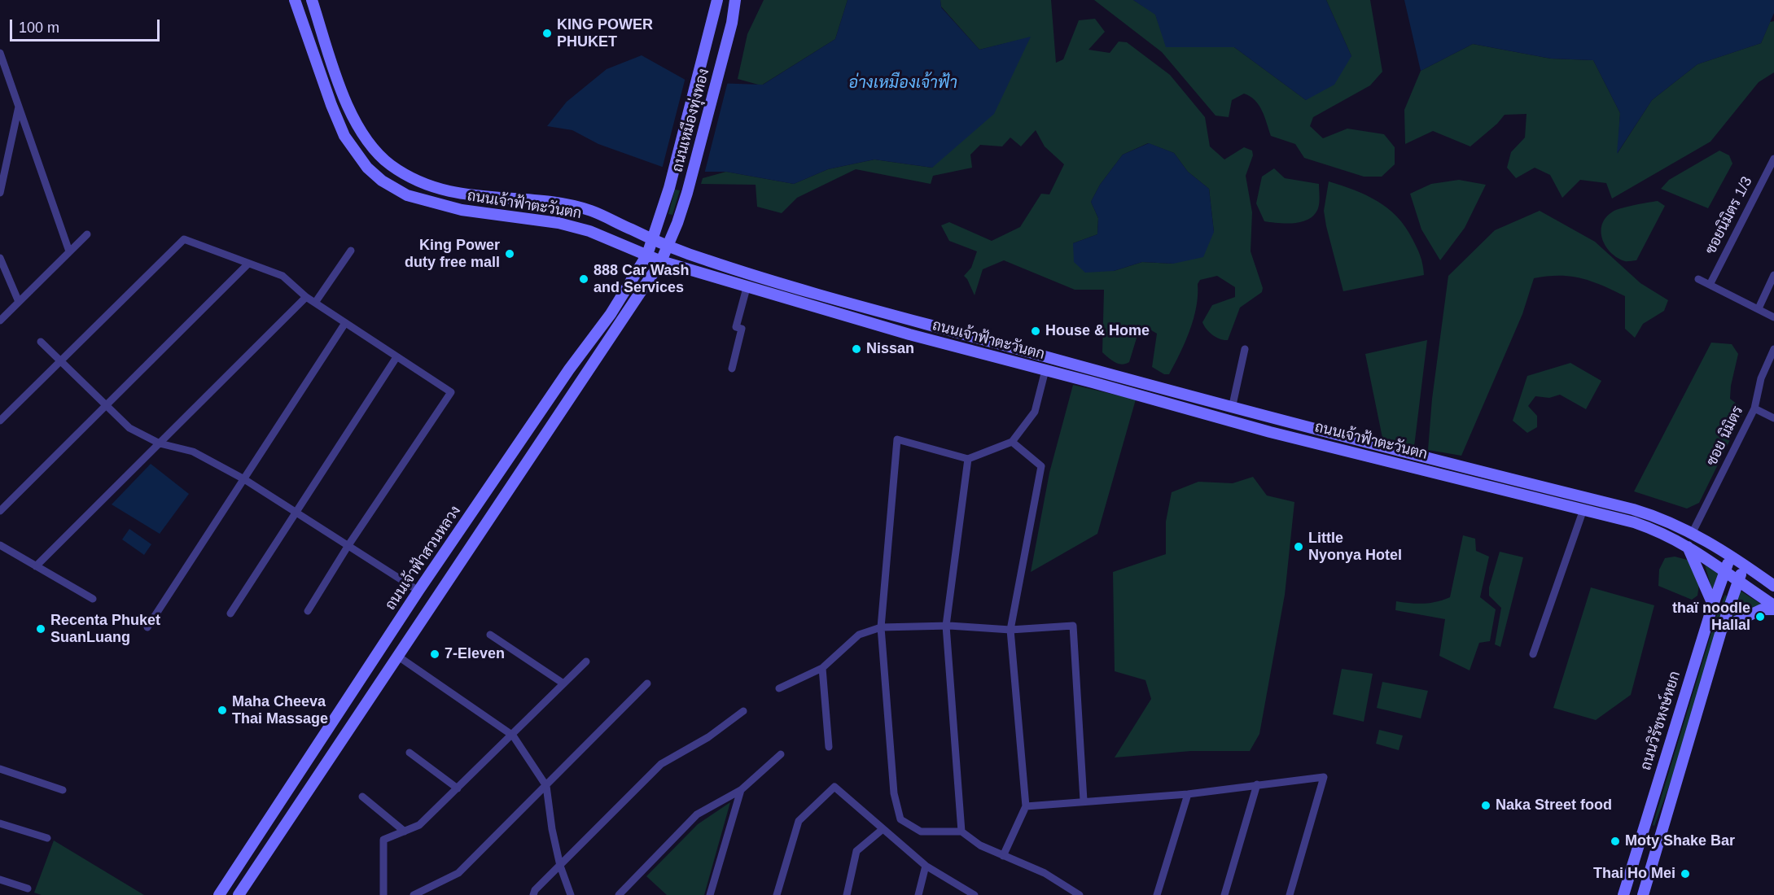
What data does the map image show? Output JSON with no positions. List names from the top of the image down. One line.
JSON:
{"streets":{"main road":["ถนนเหมืองทุ่งทอง","ถนนเจ้าฟ้าตะวันตก","ถนนเจ้าฟ้าสวนหลวง","ถนนวิรัชหงษ์หยก"],"street":["ซอยนิมิตร 1/3","ซอย นิมิตร"]},"crossings":[["ถนนเหมืองทุ่งทอง","ถนนเจ้าฟ้าตะวันตก"],["ถนนเหมืองทุ่งทอง","ถนนเจ้าฟ้าสวนหลวง"],["ถนนเจ้าฟ้าตะวันตก","ซอย นิมิตร"],["ถนนเจ้าฟ้าตะวันตก","ถนนเจ้าฟ้าสวนหลวง"],["ถนนเจ้าฟ้าตะวันตก","ถนนวิรัชหงษ์หยก"]],"water":["อ่างเหมืองเจ้าฟ้า"],"places":["KING POWER PHUKET","King Power duty free mall","888 Car Wash and Services","House & Home","Nissan","Little Nyonya Hotel","thaï noodle Hallal","Recenta Phuket SuanLuang","7-Eleven","Maha Cheeva Thai Massage","Naka Street food","Moty Shake Bar","Thai Ho Mei"],"scale_bar":"100 m"}
